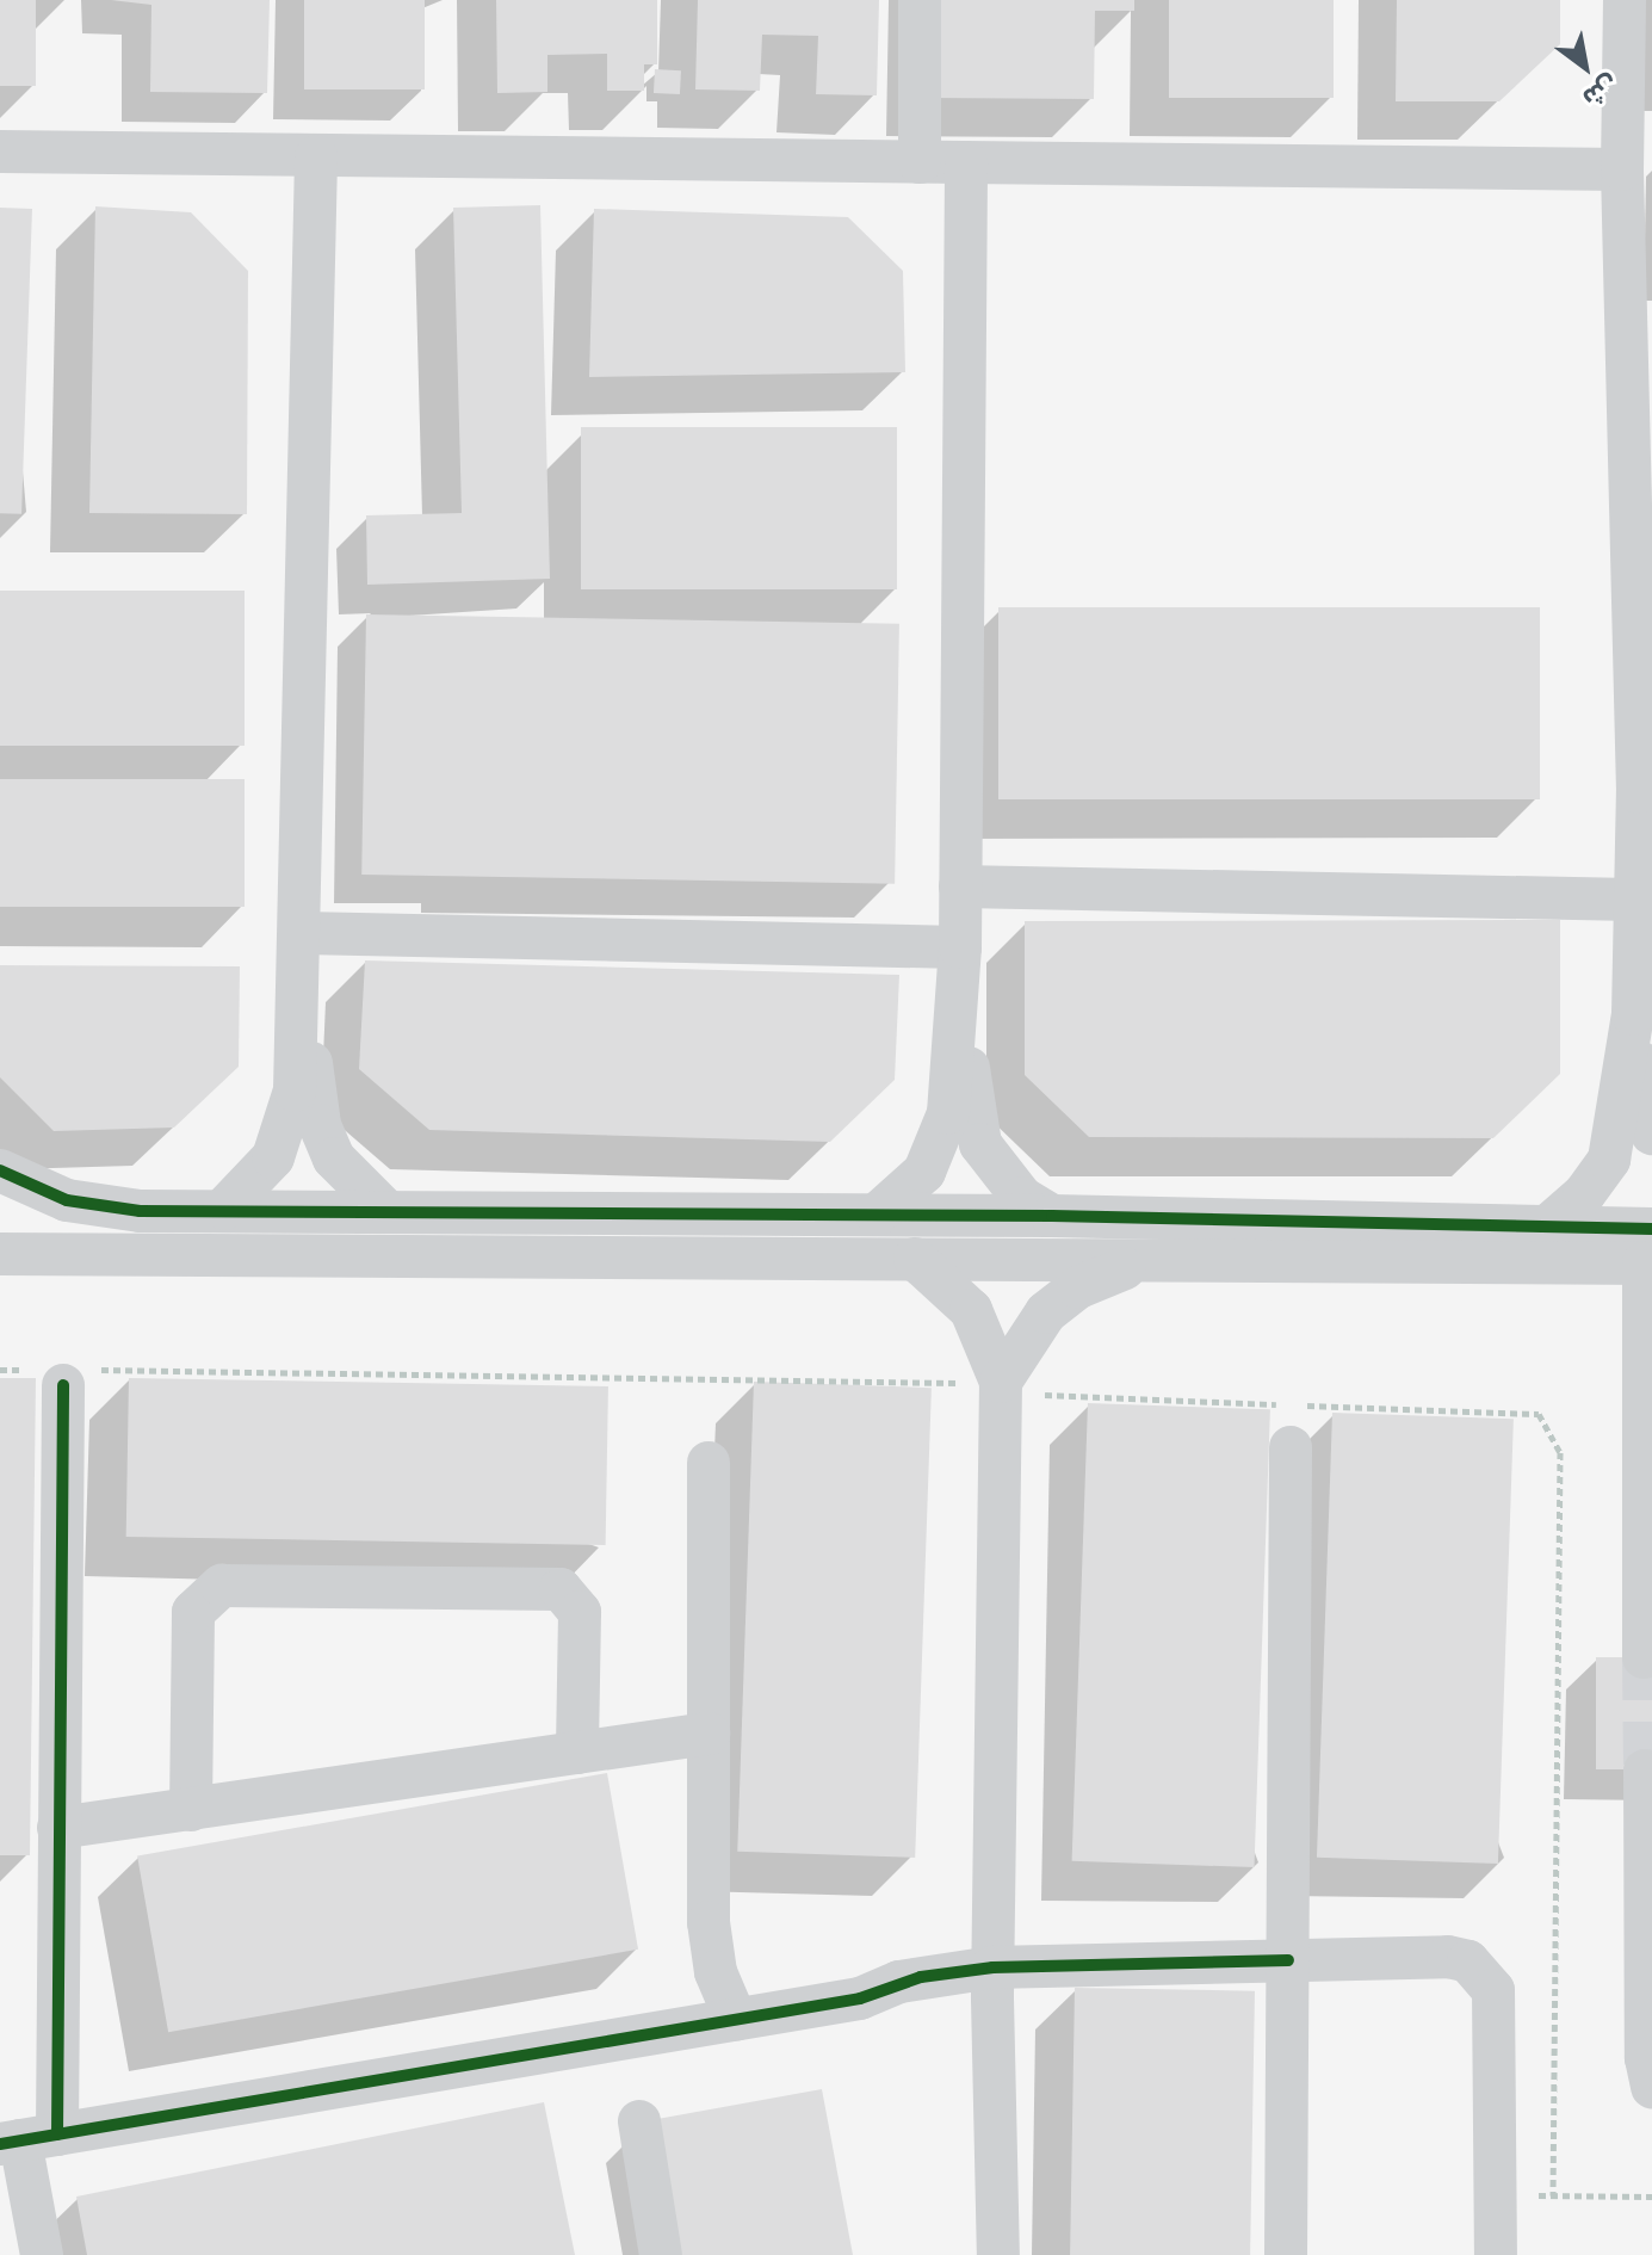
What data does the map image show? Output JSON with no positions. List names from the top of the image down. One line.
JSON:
{"north":"bottom right"}
